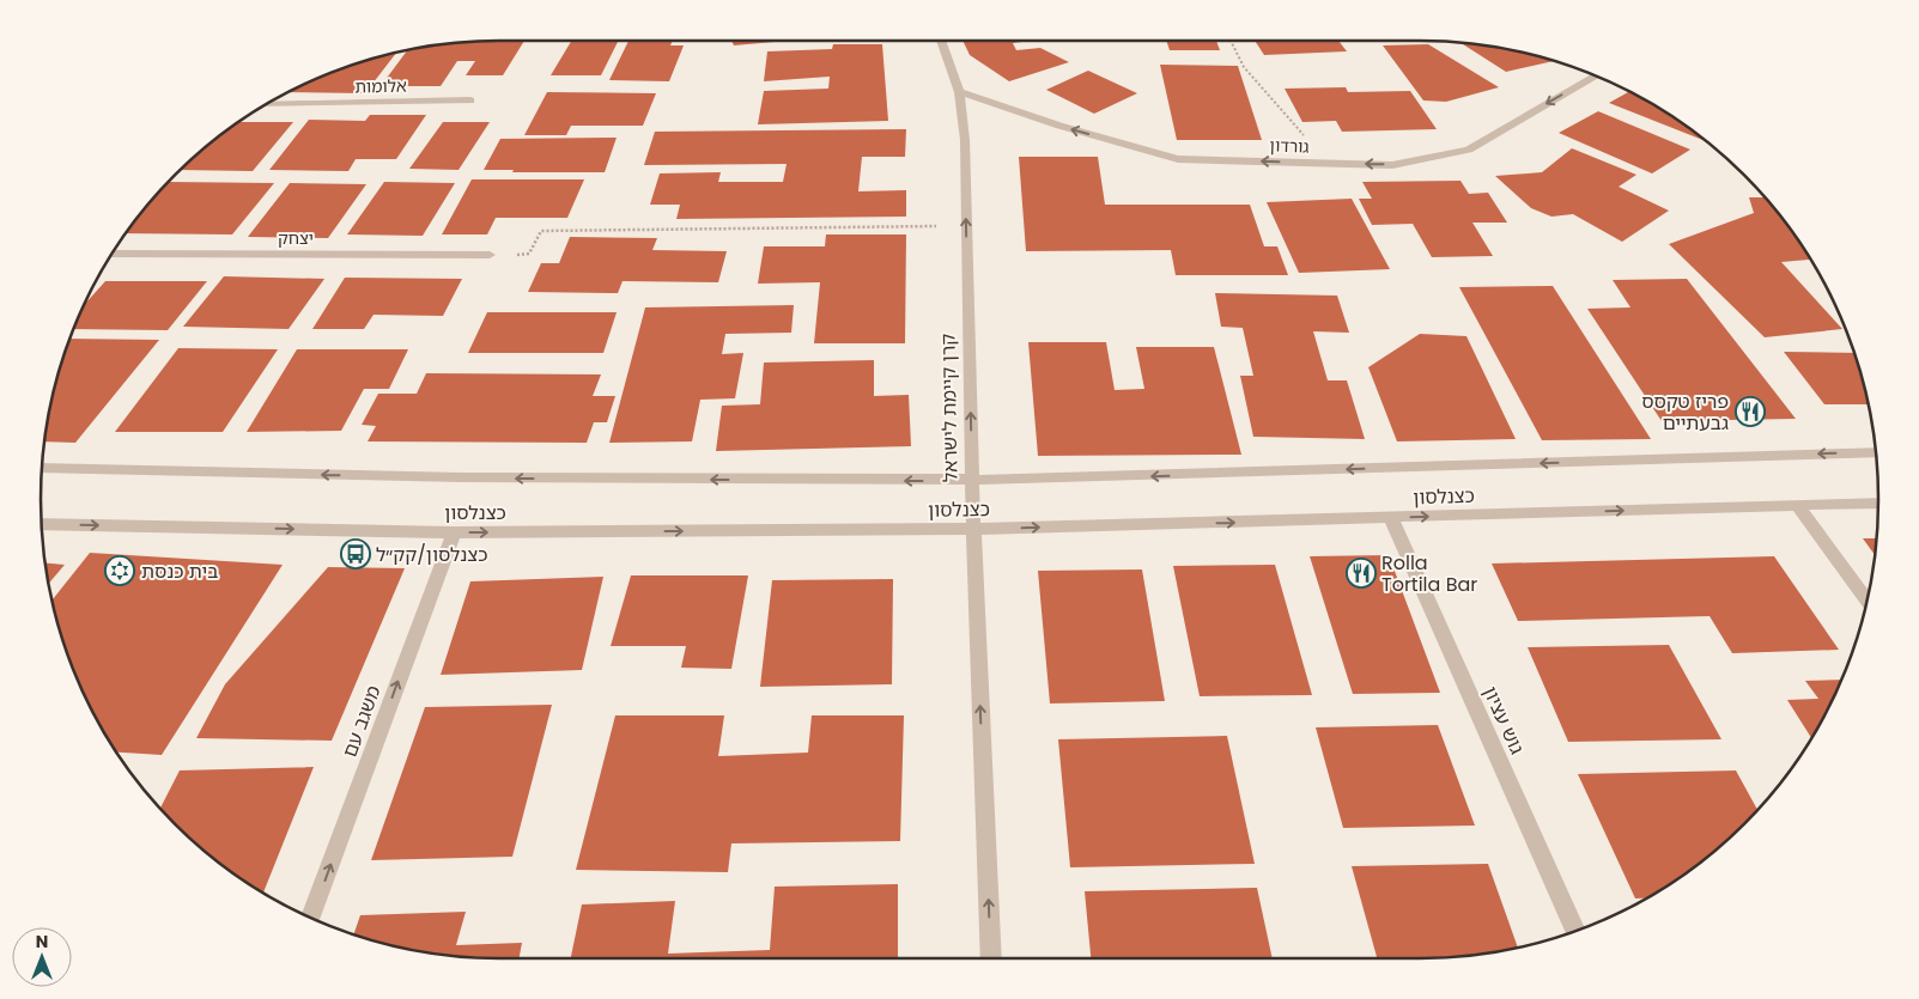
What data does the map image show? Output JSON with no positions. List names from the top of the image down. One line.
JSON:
{"streets":{"street":["אלומות","גורדון","יצחק","קרן קיימת לישראל","כצנלסון","גוש עציון","משגב עם"]},"crossings":[["גורדון","קרן קיימת לישראל"],["קרן קיימת לישראל","כצנלסון"],["כצנלסון","גוש עציון"],["כצנלסון","משגב עם"]],"one_way":["גורדון","קרן קיימת לישראל","משגב עם"],"places":{"restaurant":["פריז טקסס גבעתיים","Rolla Tortila Bar"],"bus stop":["כצנלסון/קק״ל"],"synagogue":["בית כנסת"]},"north":"top"}
